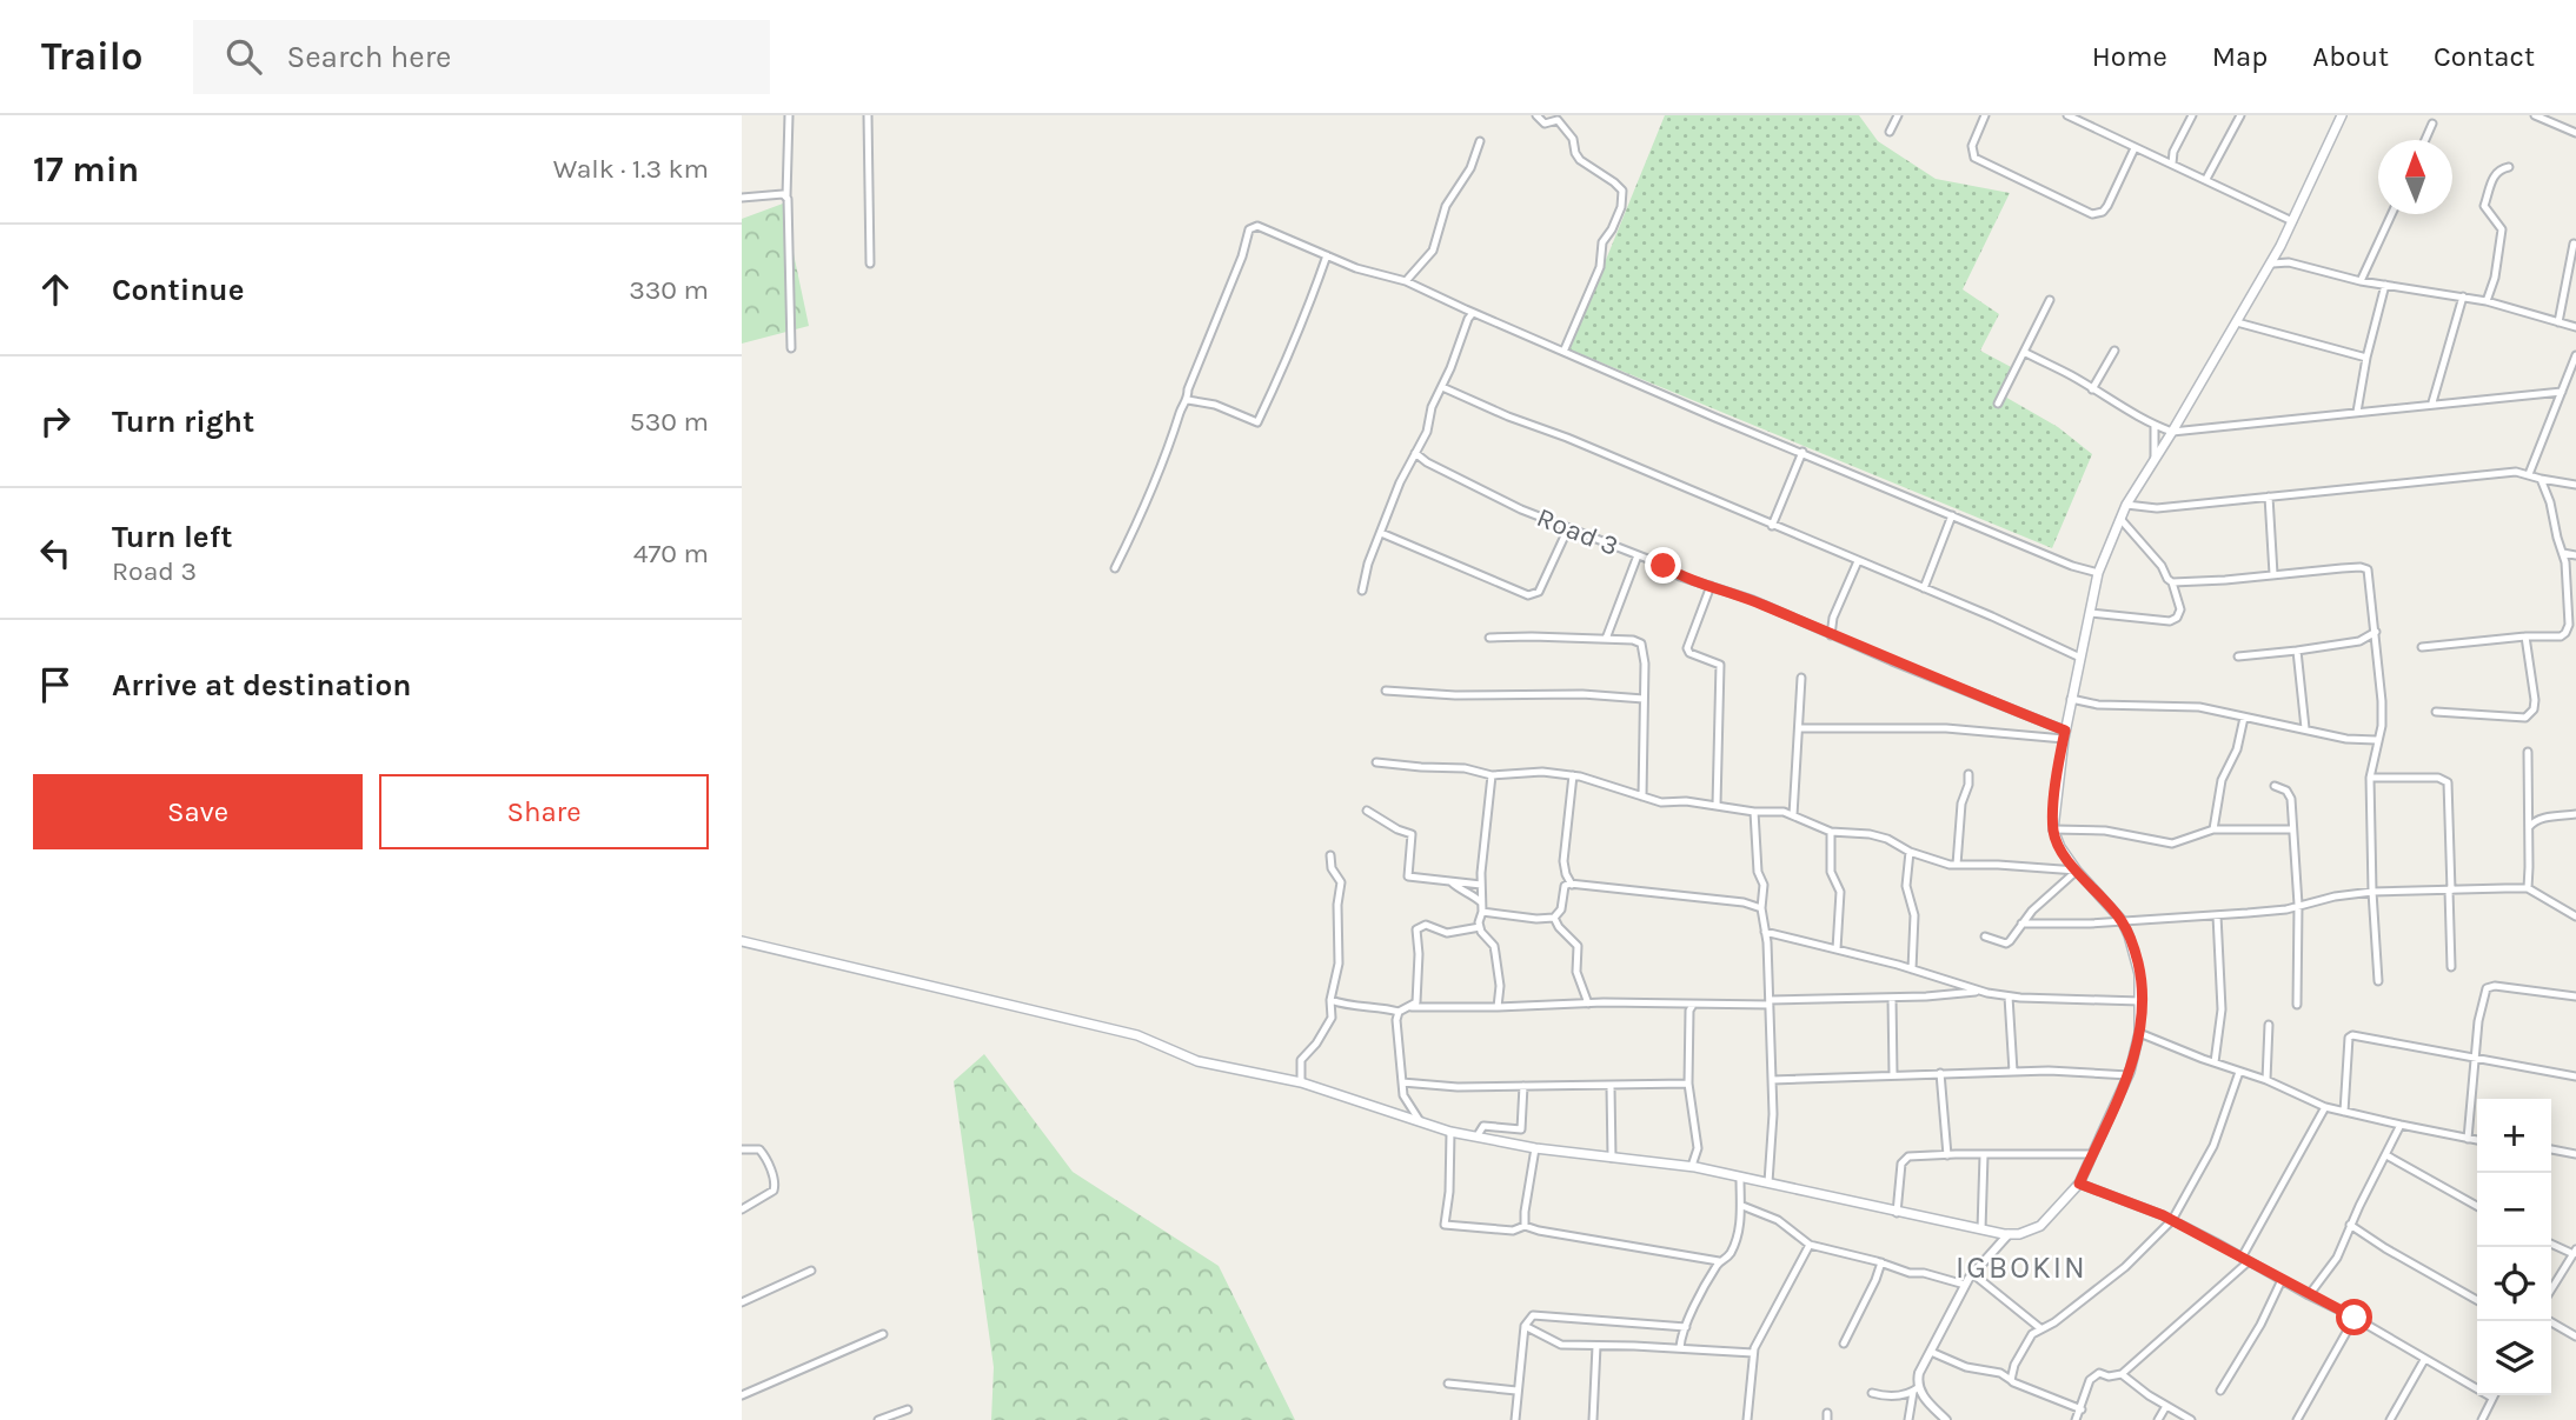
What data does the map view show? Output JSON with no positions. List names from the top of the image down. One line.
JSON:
{"streets":{"street":["Road 3"]},"districts":["IGBOKIN"],"north":"top","page":{"header":"Trailo","search":"Search here","nav":["Home","Map","About","Contact"],"heading":["17 min","Walk · 1.3 km"],"list":[["Continue","330 m"],["Turn right","530 m"],["Turn left","Road 3","470 m"],"Arrive at destination"],"buttons":["Save","Share"],"map_buttons":["+","−"]}}
